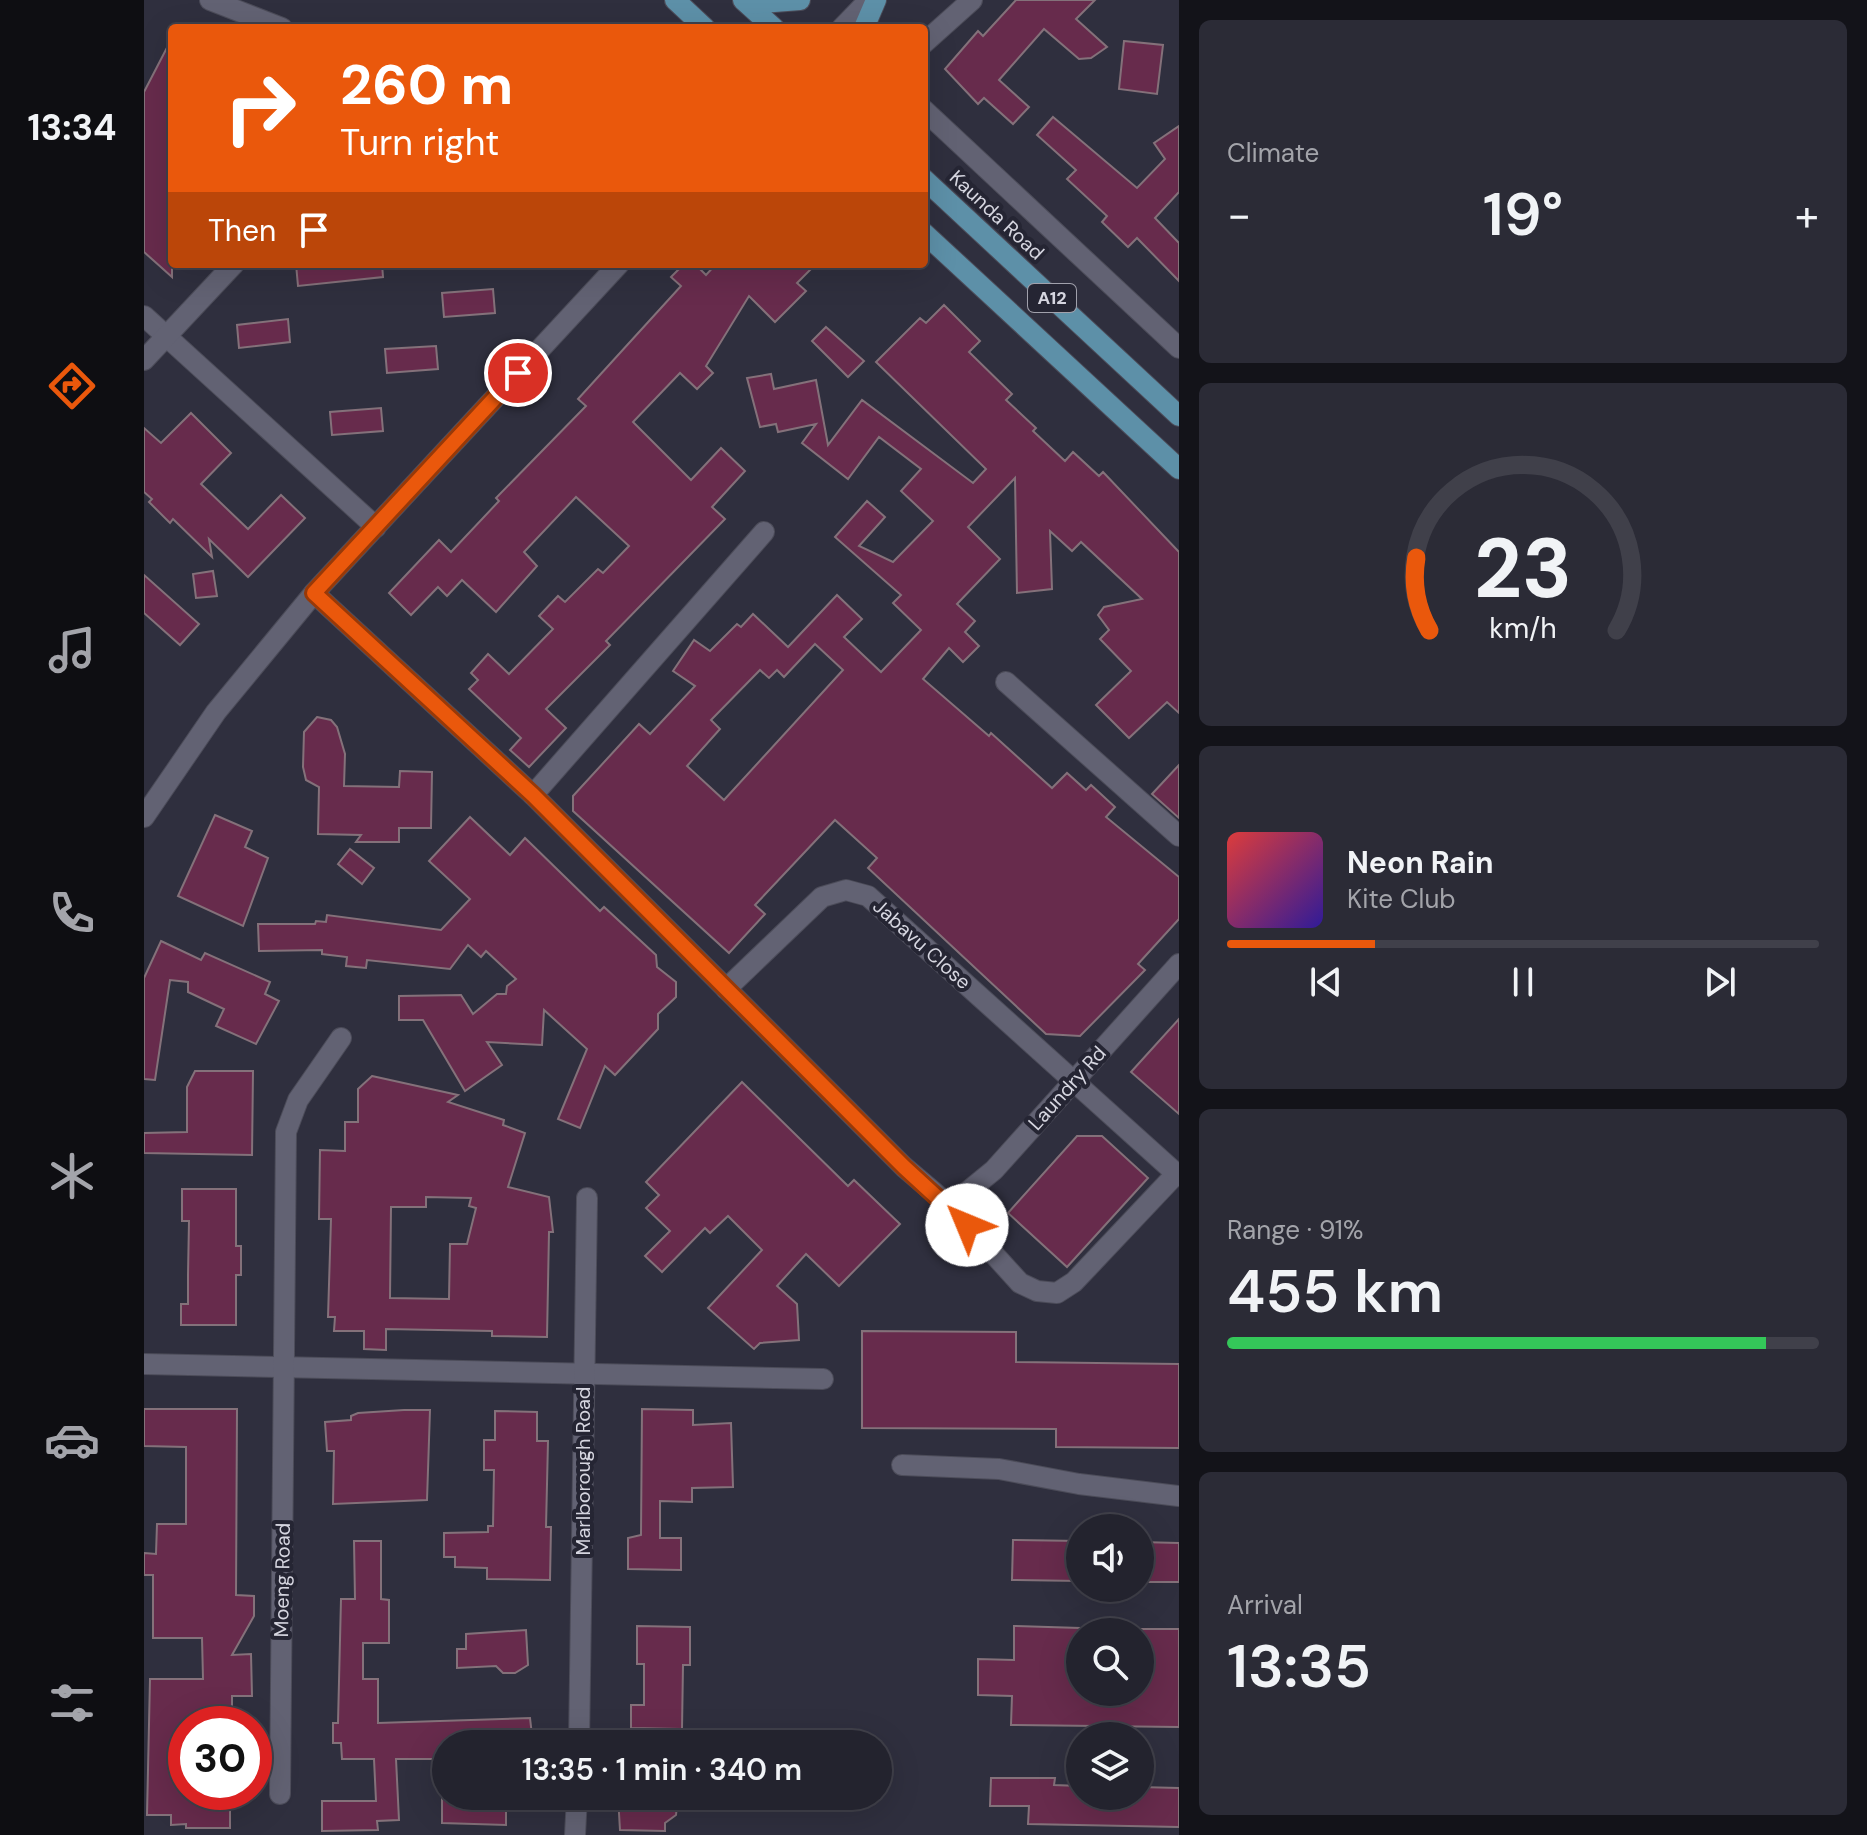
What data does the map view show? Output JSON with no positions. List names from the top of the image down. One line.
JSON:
{"streets":{"main road":["Kaunda Road","A12"],"street":["Jabavu Close","Laundry Rd","Marlborough Road","Moeng Road"]},"crossings":[["Jabavu Close","Laundry Rd"]],"page":{"tabs":"13:34","tile":["Climate",["Range · 91%","455 km"],["Arrival","13:35"]],"turn":["260 m","Turn right"],"heat":["−","19°","+"],"then":"Then","song":["Neon Rain","Kite Club"],"limit":"30","trip":"13:35 · 1 min · 340 m","gauge":["23","km/h"]}}
